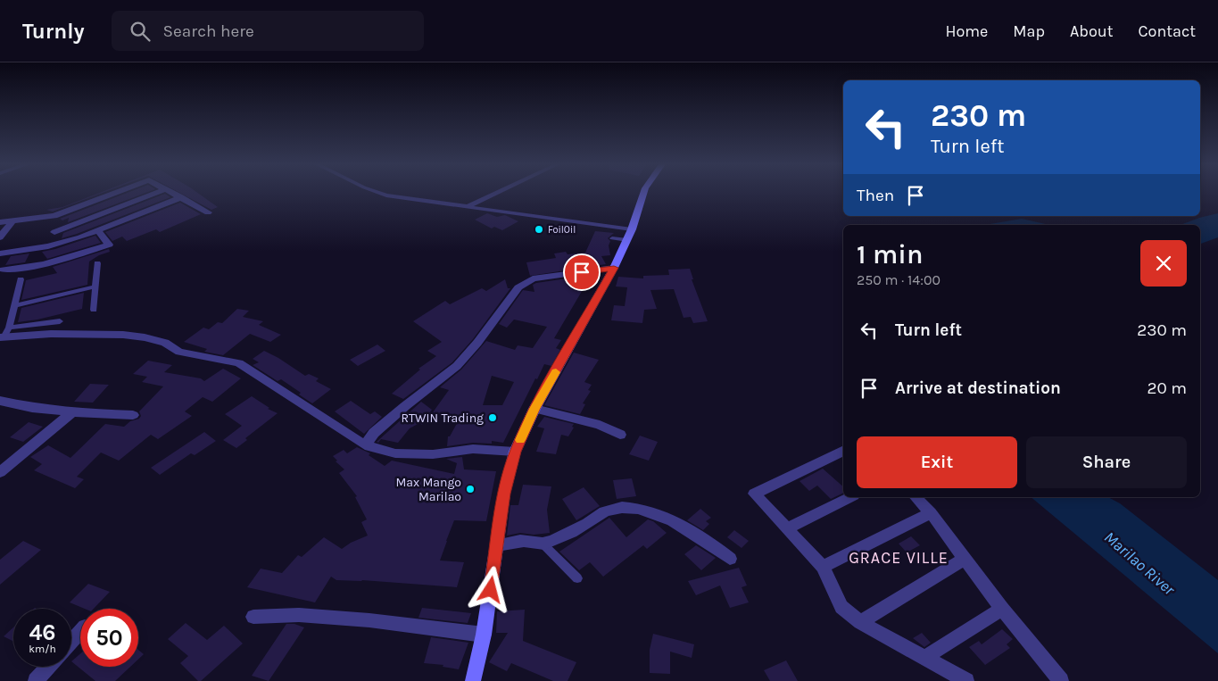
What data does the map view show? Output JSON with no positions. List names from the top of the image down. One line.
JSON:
{"districts":["GRACE VILLE"],"water":["Marilao River"],"places":["FoilOil","RTWIN Trading","Max Mango Marilao"],"page":{"header":"Turnly","search":"Search here","nav":["Home","Map","About","Contact"],"turn":["230 m","Turn left"],"then":"Then","heading":["1 min","250 m · 14:00"],"list":[{"name":"Turn left","value":"230 m"},{"name":"Arrive at destination","value":"20 m"}],"buttons":["Exit","Share"],"speed":"46 km/h","limit":"50"}}
